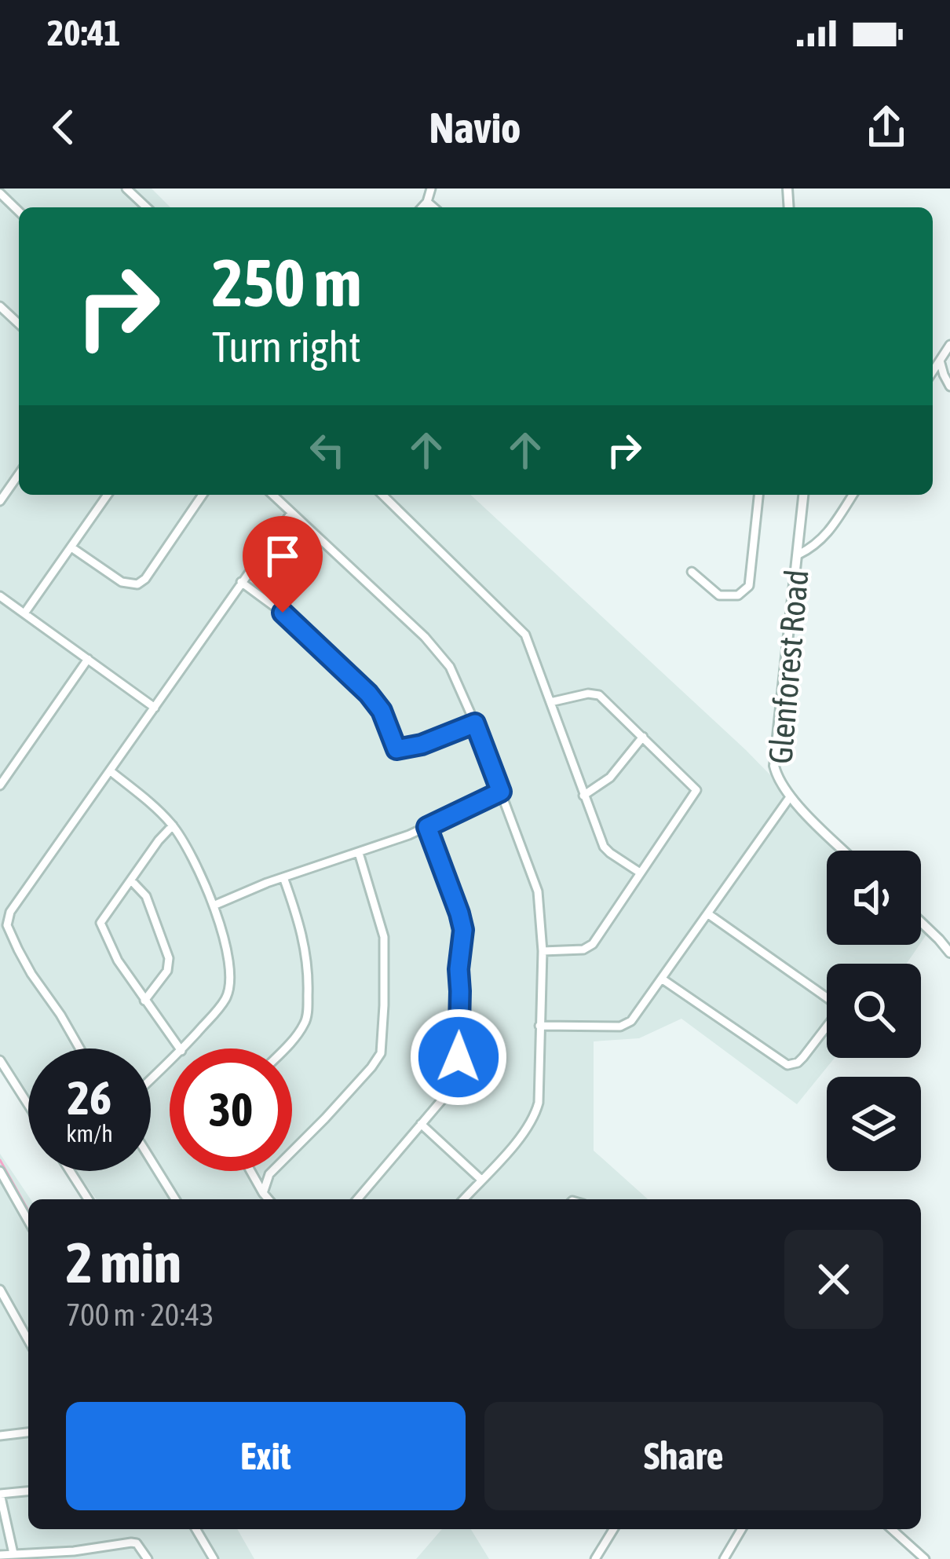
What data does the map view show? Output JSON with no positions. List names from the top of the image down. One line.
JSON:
{"streets":{"street":["Glenforest Road"]},"page":{"status":"20:41","header":"Navio","turn":["250 m","Turn right"],"speed":"26 km/h","limit":"30","heading":["2 min","700 m · 20:43"],"buttons":["Exit","Share"]}}
